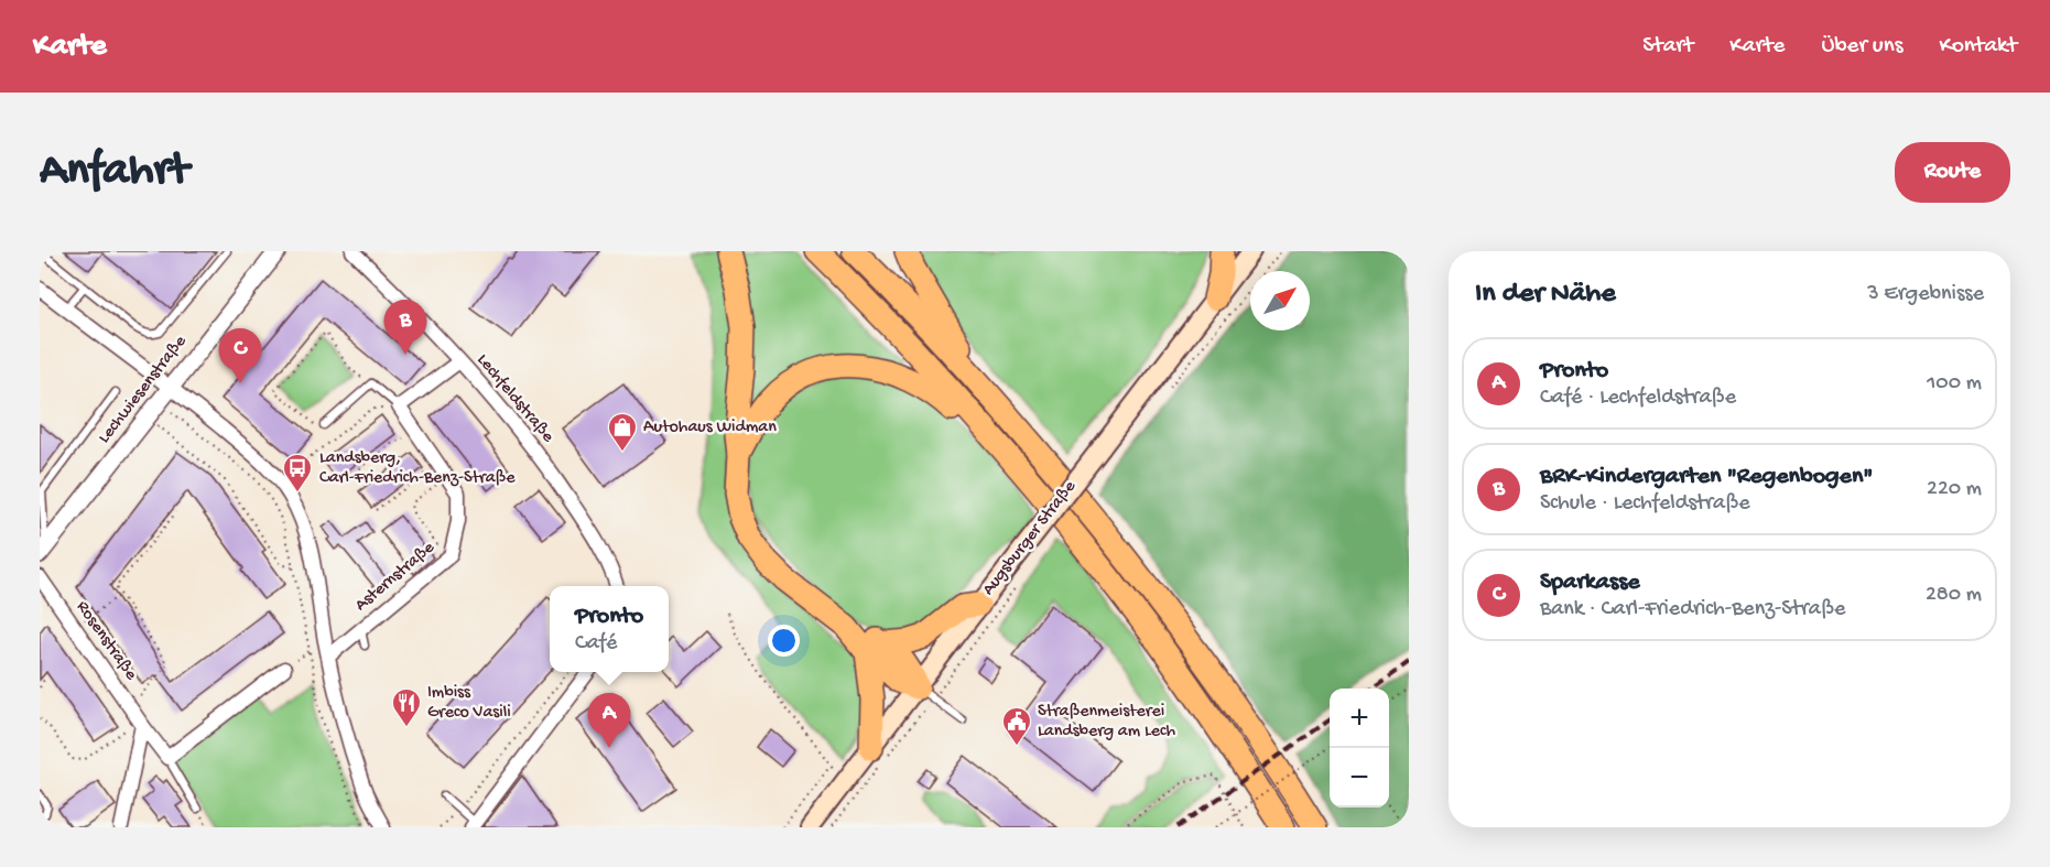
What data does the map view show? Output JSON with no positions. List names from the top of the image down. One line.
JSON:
{"streets":{"main road":["Augsburger Straße"],"street":["Lechwiesenstraße","Lechfeldstraße","Asternstraße","Rosenstraße"]},"places":{"shop":["Autohaus Widman"],"bus stop":["Landsberg, Carl-Friedrich-Benz-Straße"],"restaurant":["Imbiss Greco Vasili"],"public building":["Straßenmeisterei Landsberg am Lech"]},"north":"top right","page":{"header":"Karte","nav":["Start","Karte","Über uns","Kontakt"],"buttons":"Route","title":"Anfahrt","heading":["In der Nähe","3 Ergebnisse"],"pins":["B","C","A"],"list":[{"mark":"A","name":"Pronto","note":"Café · Lechfeldstraße","value":"100 m"},{"mark":"B","name":"BRK-Kindergarten \"Regenbogen\"","note":"Schule · Lechfeldstraße","value":"220 m"},{"mark":"C","name":"Sparkasse","note":"Bank · Carl-Friedrich-Benz-Straße","value":"280 m"}],"popup":["Pronto","Café"],"map_buttons":["+","−"]}}
